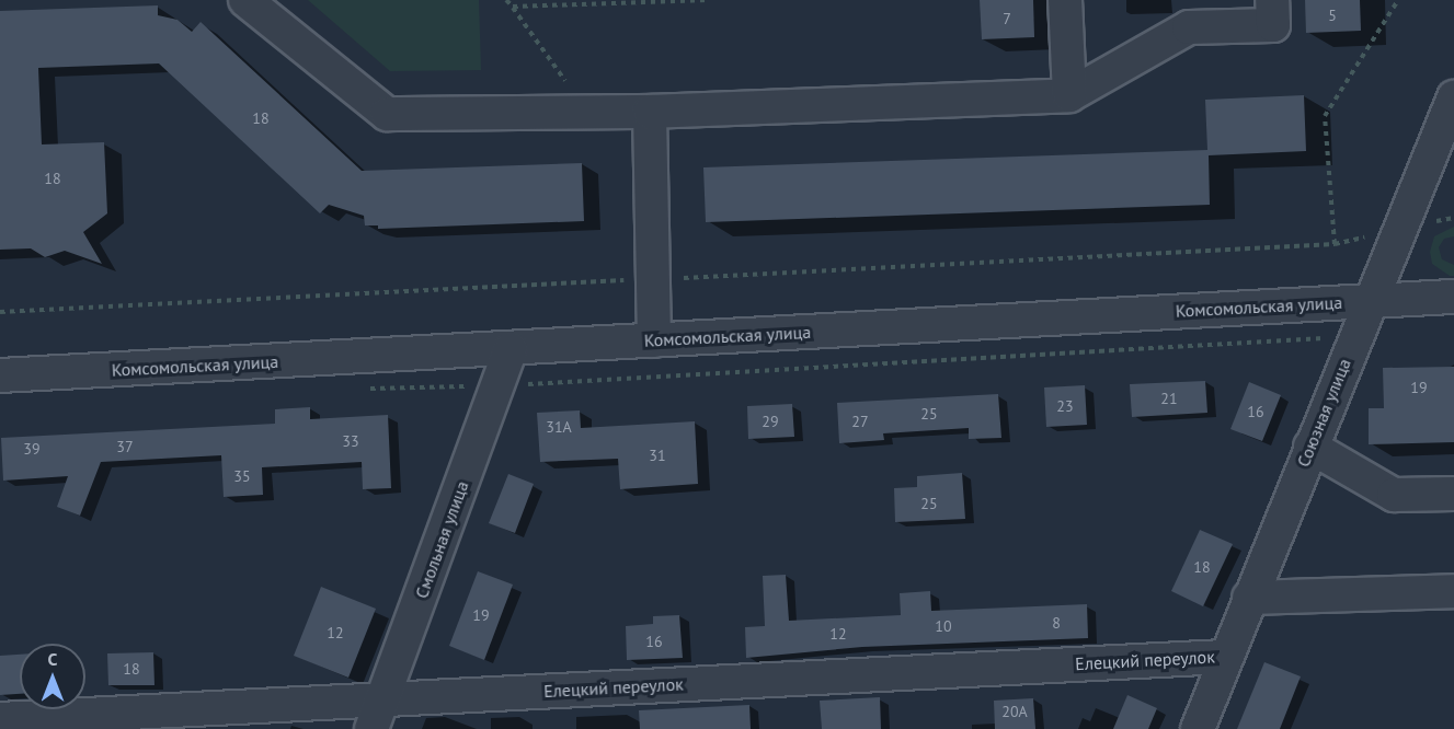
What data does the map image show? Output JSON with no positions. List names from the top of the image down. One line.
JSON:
{"streets":{"street":["Комсомольская улица","Союзная улица","Смольная улица","Елецкий переулок"]},"crossings":[["Комсомольская улица","Союзная улица"],["Комсомольская улица","Смольная улица"],["Союзная улица","Елецкий переулок"],["Смольная улица","Елецкий переулок"]],"house_numbers":["5","7","18","18","19","21","23","16","25","29","27","31А","33","37","39","31","35","25","18","19","8","10","12","12","16","18","20А"],"north":"top"}
